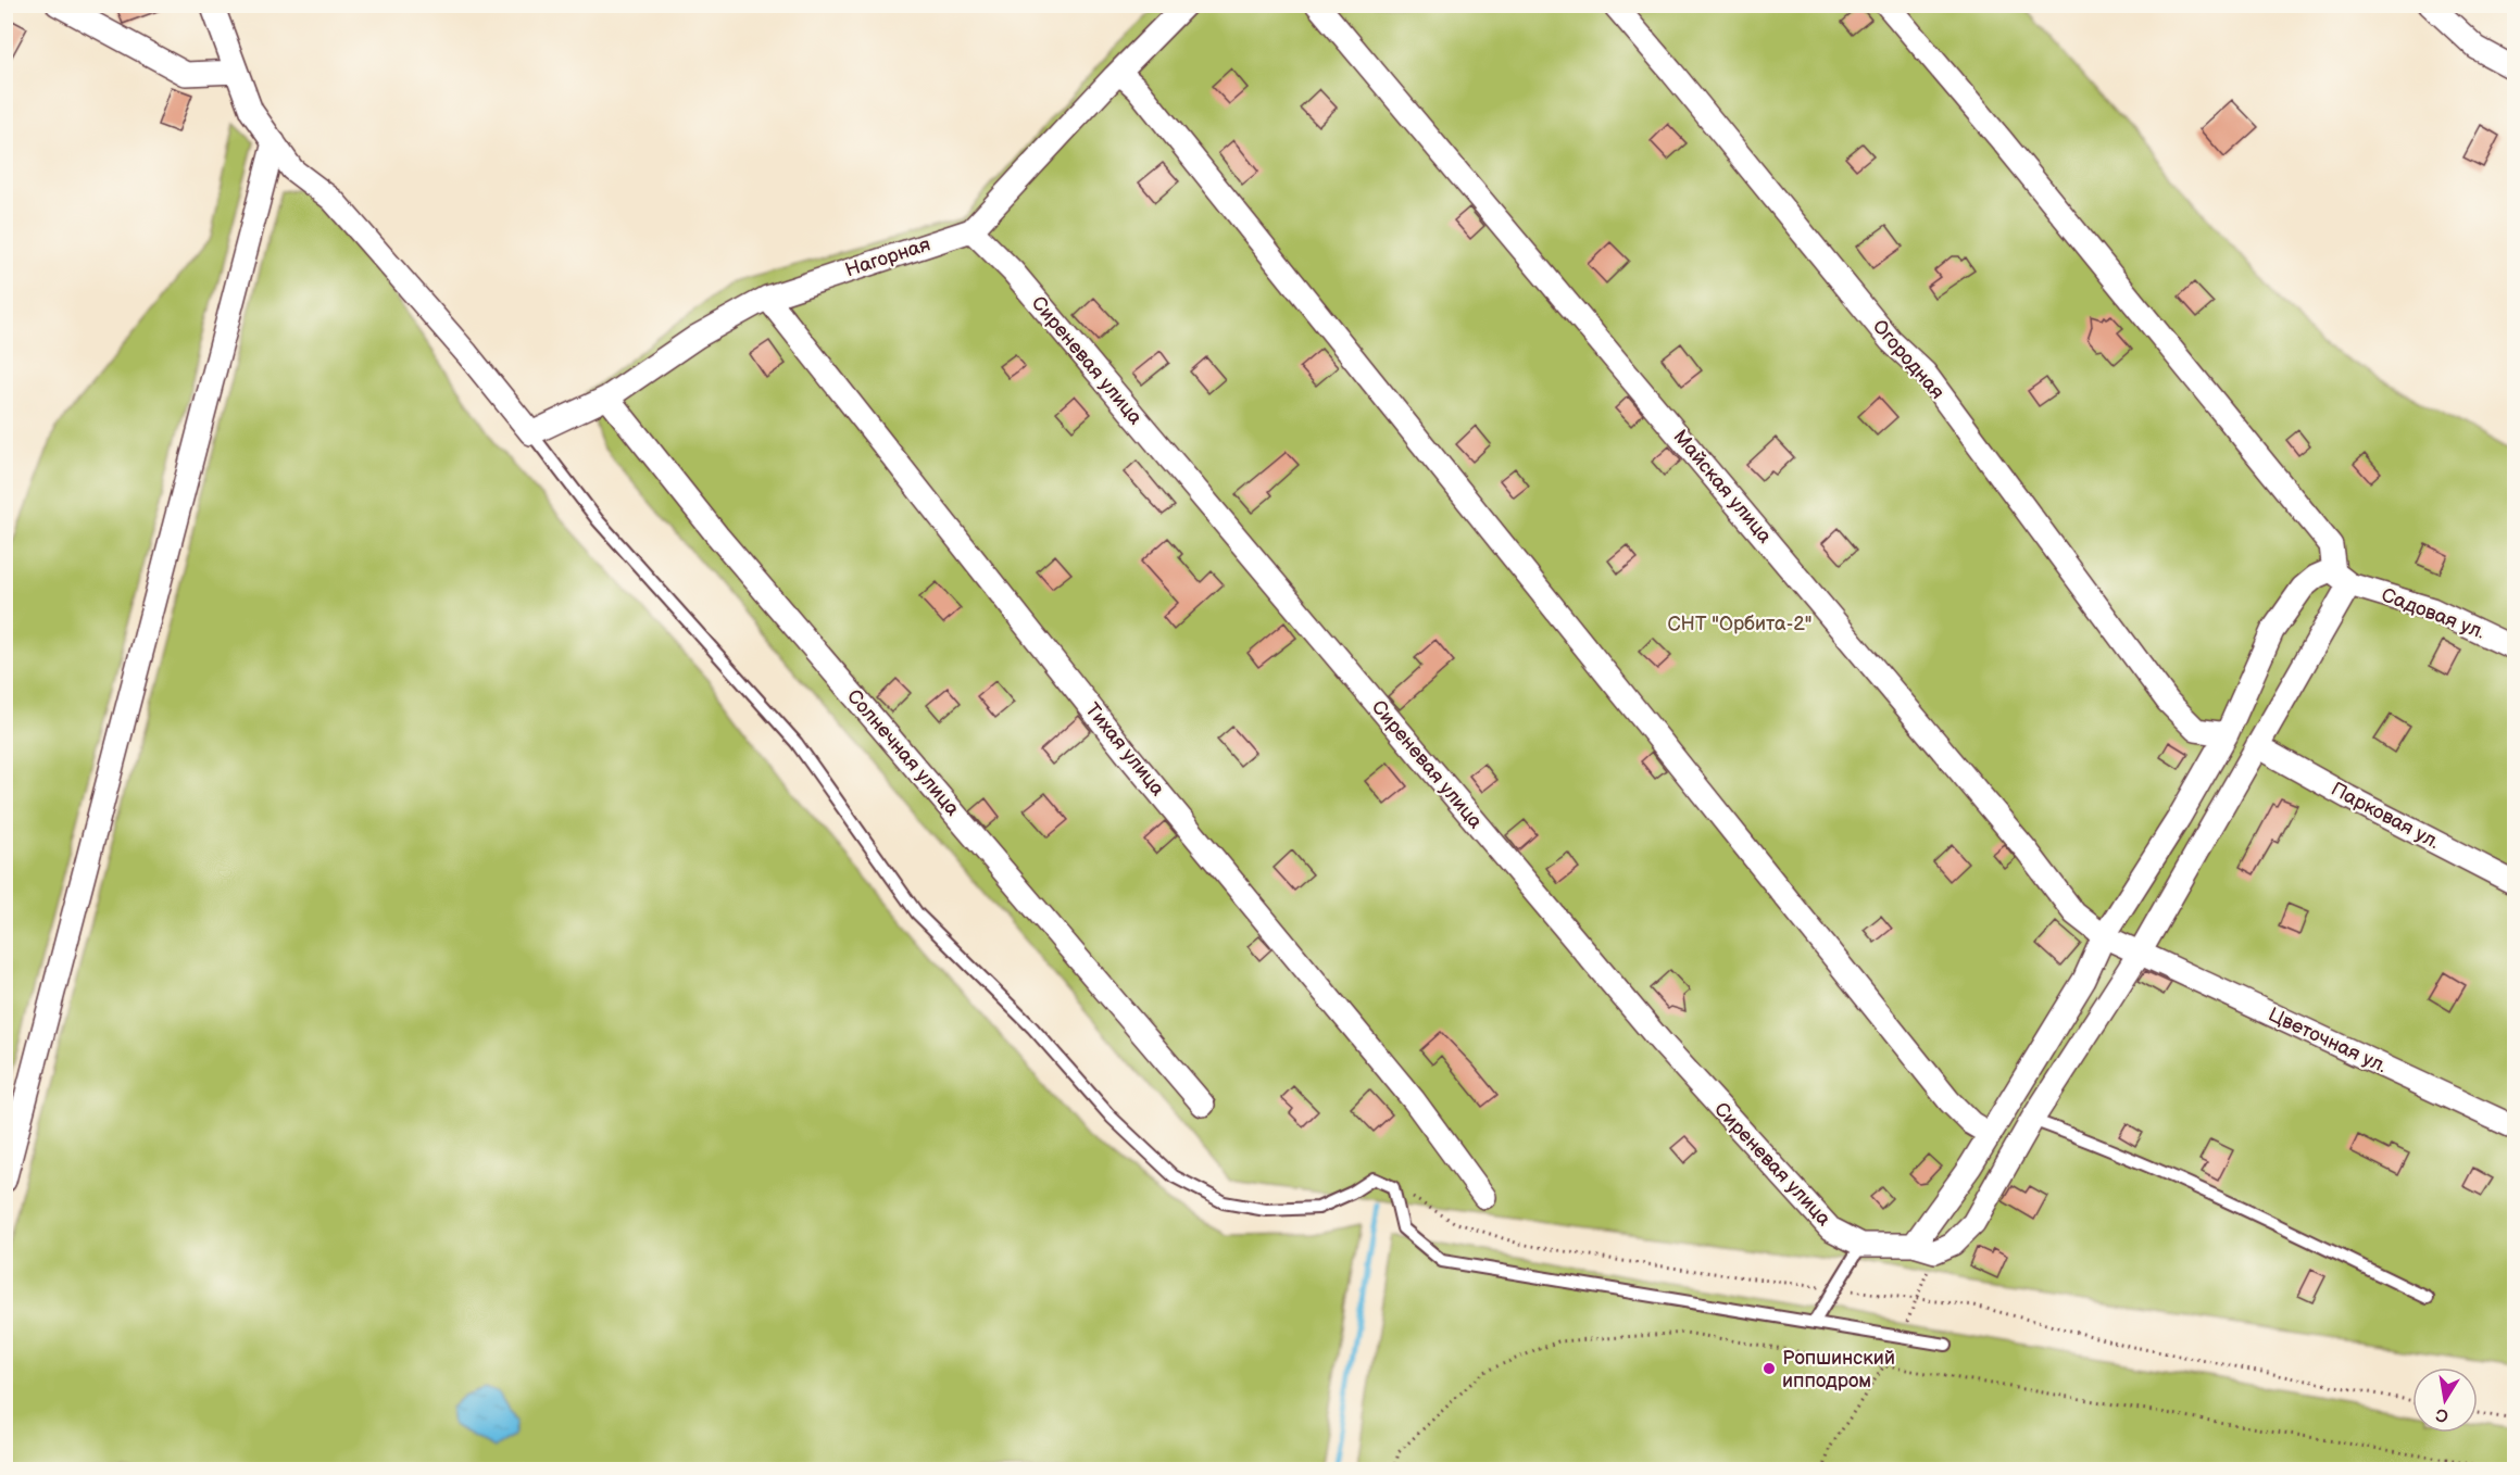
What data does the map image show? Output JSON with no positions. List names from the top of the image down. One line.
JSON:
{"streets":{"street":["Нагорная","Огородная","Сиреневая улица","Майская улица","Садовая ул.","Тихая улица","Солнечная улица","Парковая ул.","Цветочная ул."]},"crossings":[["Нагорная","Сиреневая улица"],["Нагорная","Тихая улица"],["Нагорная","Солнечная улица"],["Майская улица","Цветочная ул."]],"parks":["СНТ \"Орбита-2\""],"places":["Ропшинский ипподром"],"north":"bottom"}
